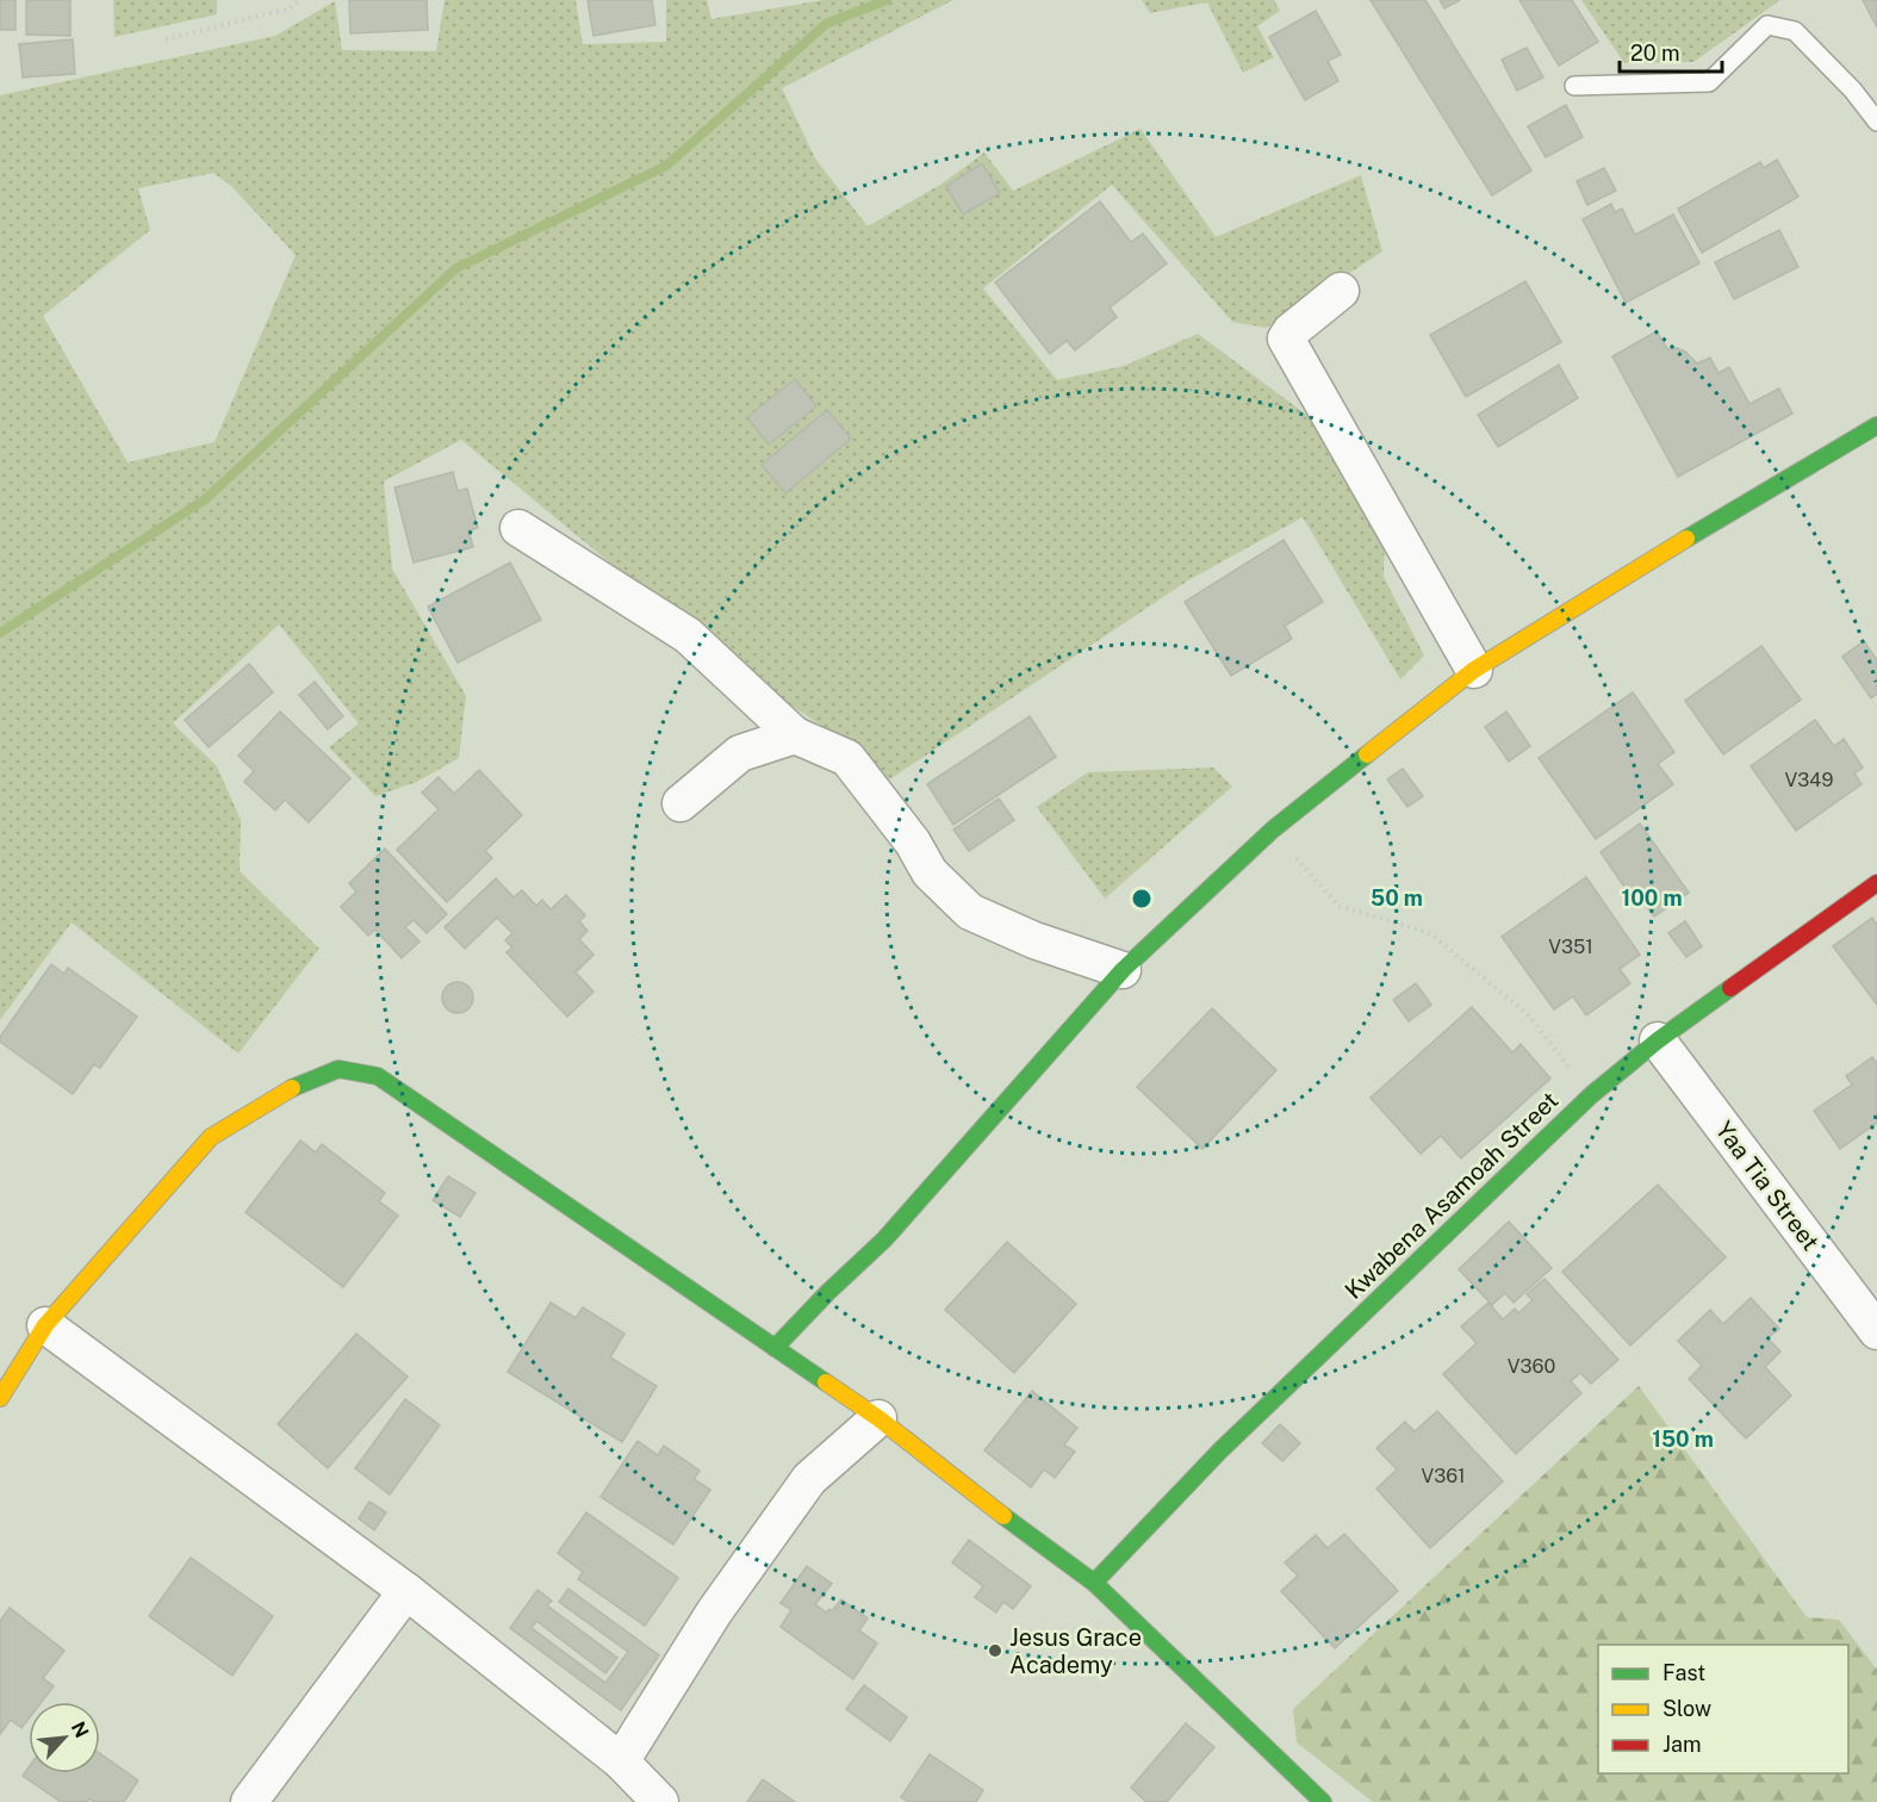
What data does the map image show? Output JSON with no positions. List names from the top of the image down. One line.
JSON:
{"streets":{"street":["Yaa Tia Street","Kwabena Asamoah Street"]},"crossings":[["Yaa Tia Street","Kwabena Asamoah Street"]],"places":["Jesus Grace Academy"],"house_numbers":["V349","V351","V360","V361"],"legend":["Fast","Slow","Jam"],"scale_bar":"20 m","north":"top right","rings":["50 m","100 m","150 m"]}
